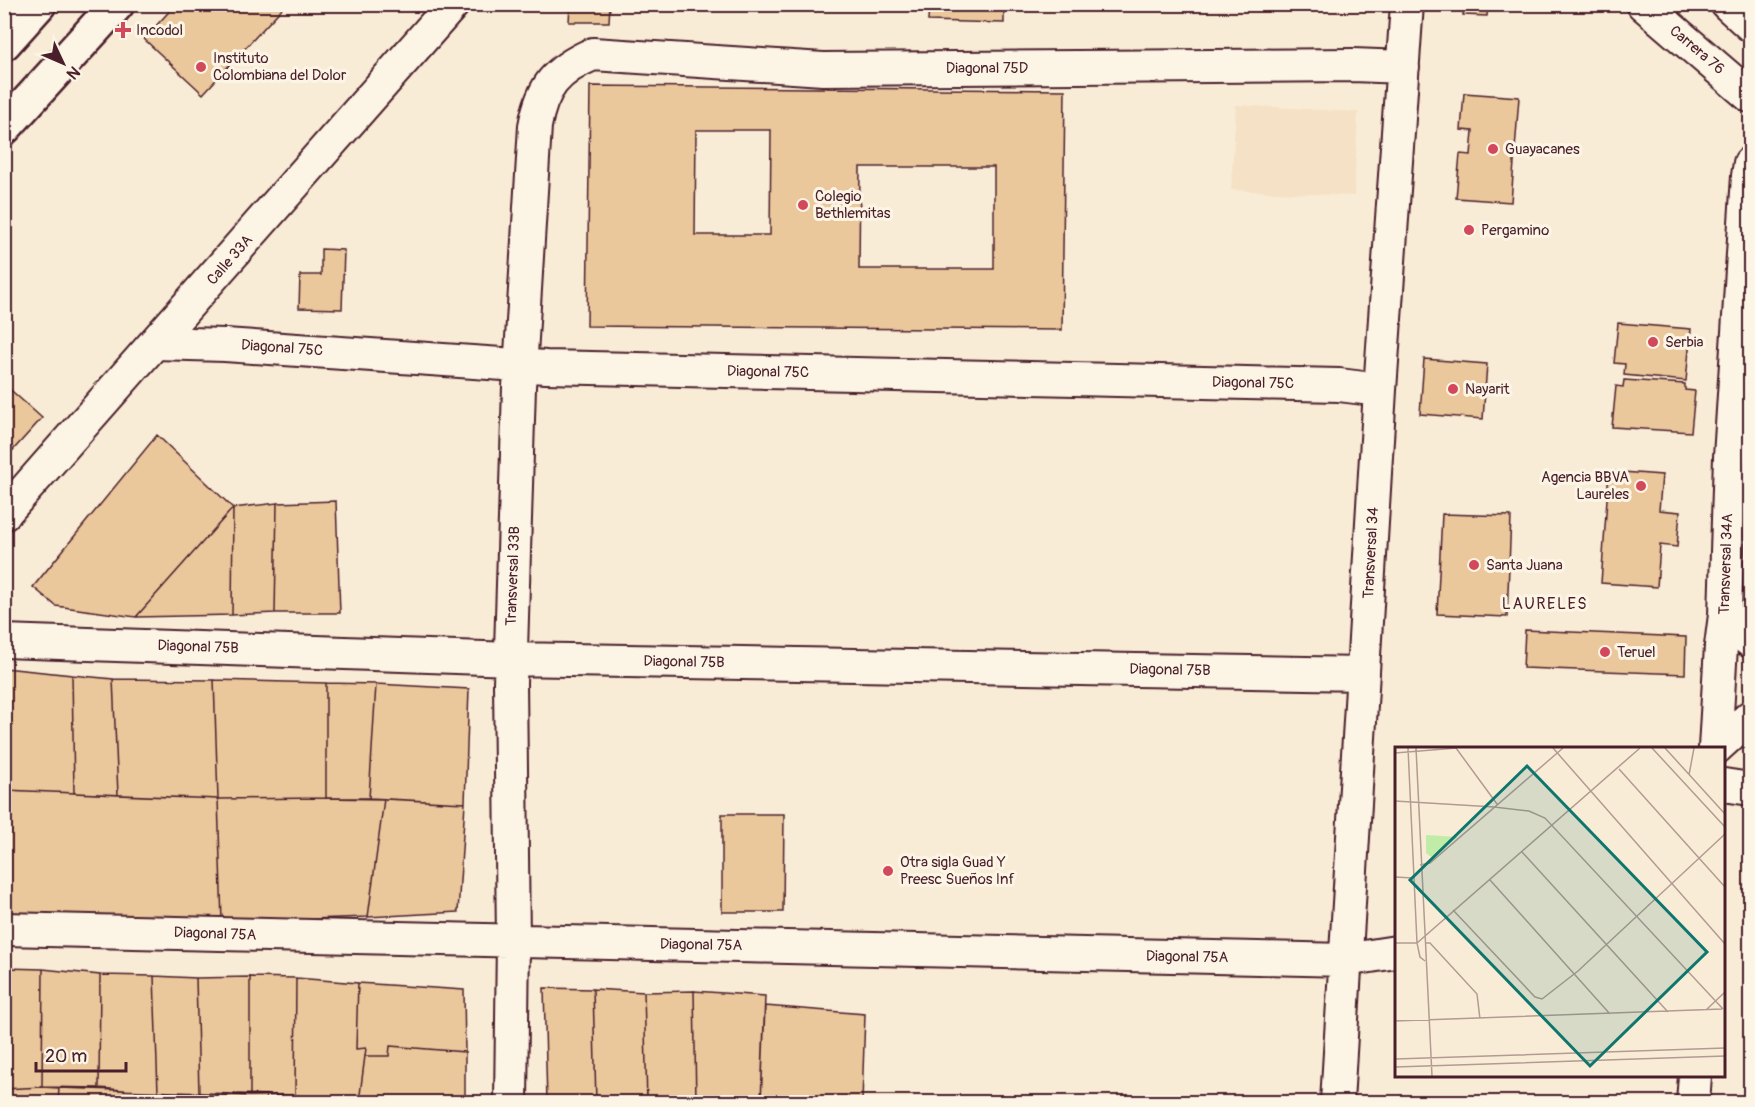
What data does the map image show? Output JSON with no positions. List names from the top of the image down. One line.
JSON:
{"streets":{"street":["Carrera 76","Diagonal 75D","Calle 33A","Diagonal 75C","Transversal 34","Transversal 34A","Transversal 33B","Diagonal 75B","Diagonal 75A"]},"crossings":[["Diagonal 75D","Transversal 34"],["Diagonal 75D","Transversal 33B"],["Calle 33A","Diagonal 75C"],["Diagonal 75C","Transversal 34"],["Diagonal 75C","Transversal 33B"],["Transversal 34","Diagonal 75B"],["Transversal 34","Diagonal 75A"],["Transversal 33B","Diagonal 75B"],["Transversal 33B","Diagonal 75A"]],"districts":["LAURELES"],"places":{"health":["Incodol"],"other":["Instituto Colombiana del Dolor","Guayacanes","Colegio Bethlemitas","Pergamino","Serbia","Nayarit","Agencia BBVA Laureles","Santa Juana","Teruel","Otra sigla Guad Y Preesc Sueños Inf"]},"scale_bar":"20 m","north":"bottom right"}
